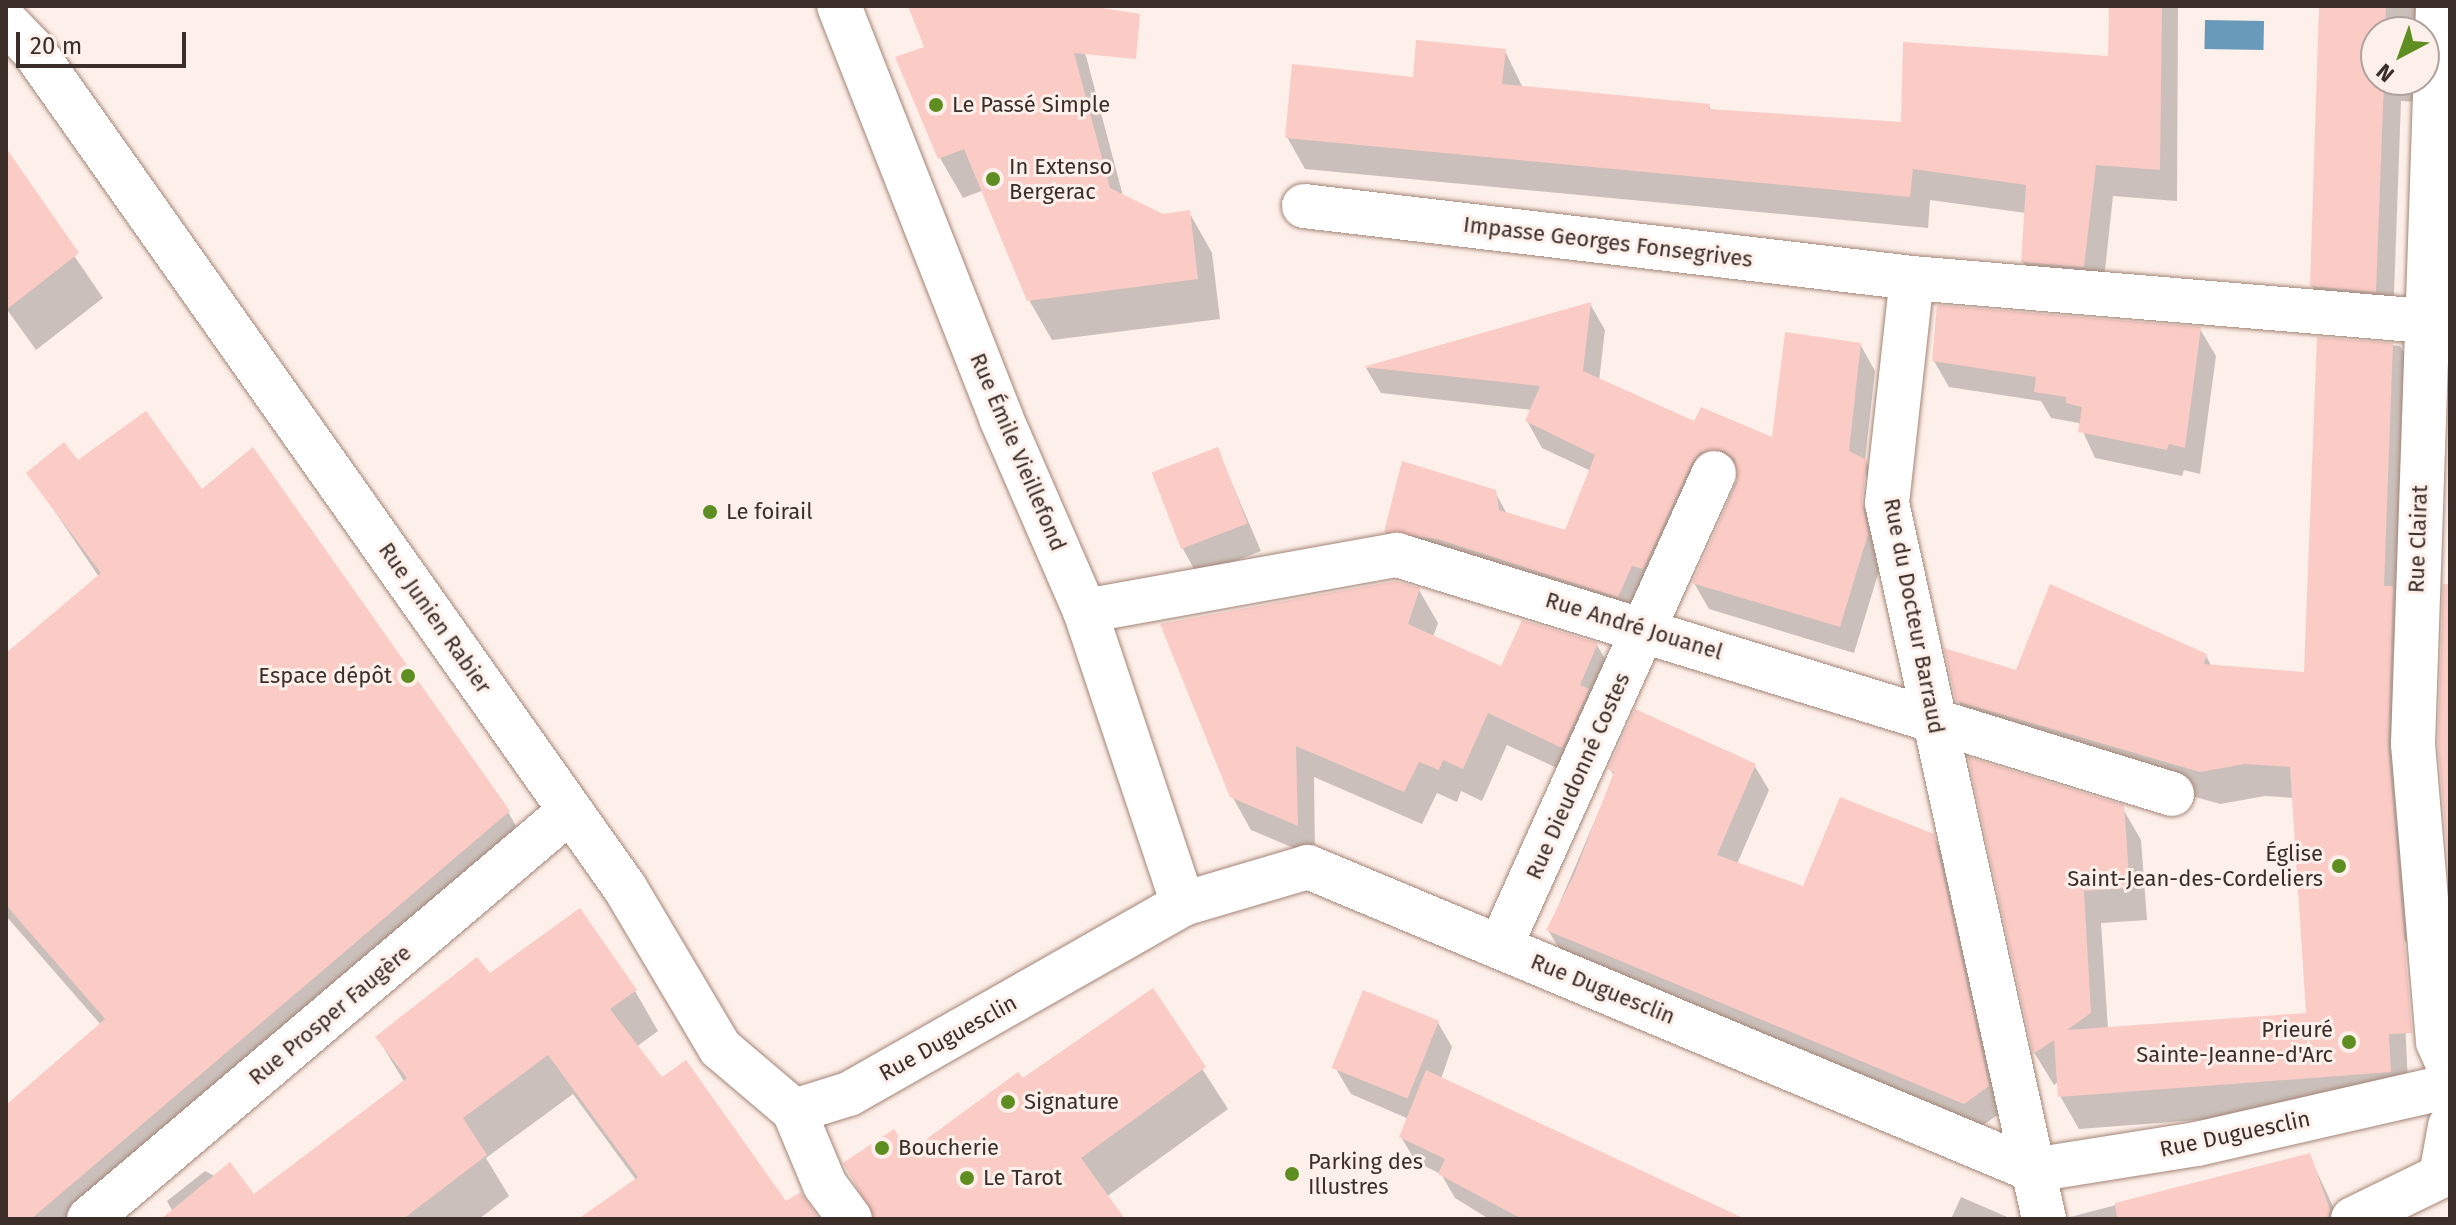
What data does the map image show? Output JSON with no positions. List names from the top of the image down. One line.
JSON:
{"streets":{"street":["Impasse Georges Fonsegrives","Rue Émile Vieillefond","Rue Clairat","Rue du Docteur Barraud","Rue Junien Rabier","Rue André Jouanel","Rue Dieudonné Costes","Rue Duguesclin","Rue Prosper Faugère"]},"crossings":[["Impasse Georges Fonsegrives","Rue du Docteur Barraud"],["Rue Émile Vieillefond","Rue André Jouanel"],["Rue Émile Vieillefond","Rue Duguesclin"],["Rue du Docteur Barraud","Rue André Jouanel"],["Rue du Docteur Barraud","Rue Duguesclin"],["Rue Junien Rabier","Rue Duguesclin"],["Rue Junien Rabier","Rue Prosper Faugère"],["Rue André Jouanel","Rue Dieudonné Costes"],["Rue Dieudonné Costes","Rue Duguesclin"]],"places":["Le Passé Simple","In Extenso Bergerac","Le foirail","Espace dépôt","Église Saint-Jean-des-Cordeliers","Prieuré Sainte-Jeanne-d'Arc","Signature","Boucherie","Parking des Illustres","Le Tarot"],"scale_bar":"20 m","north":"bottom left"}
